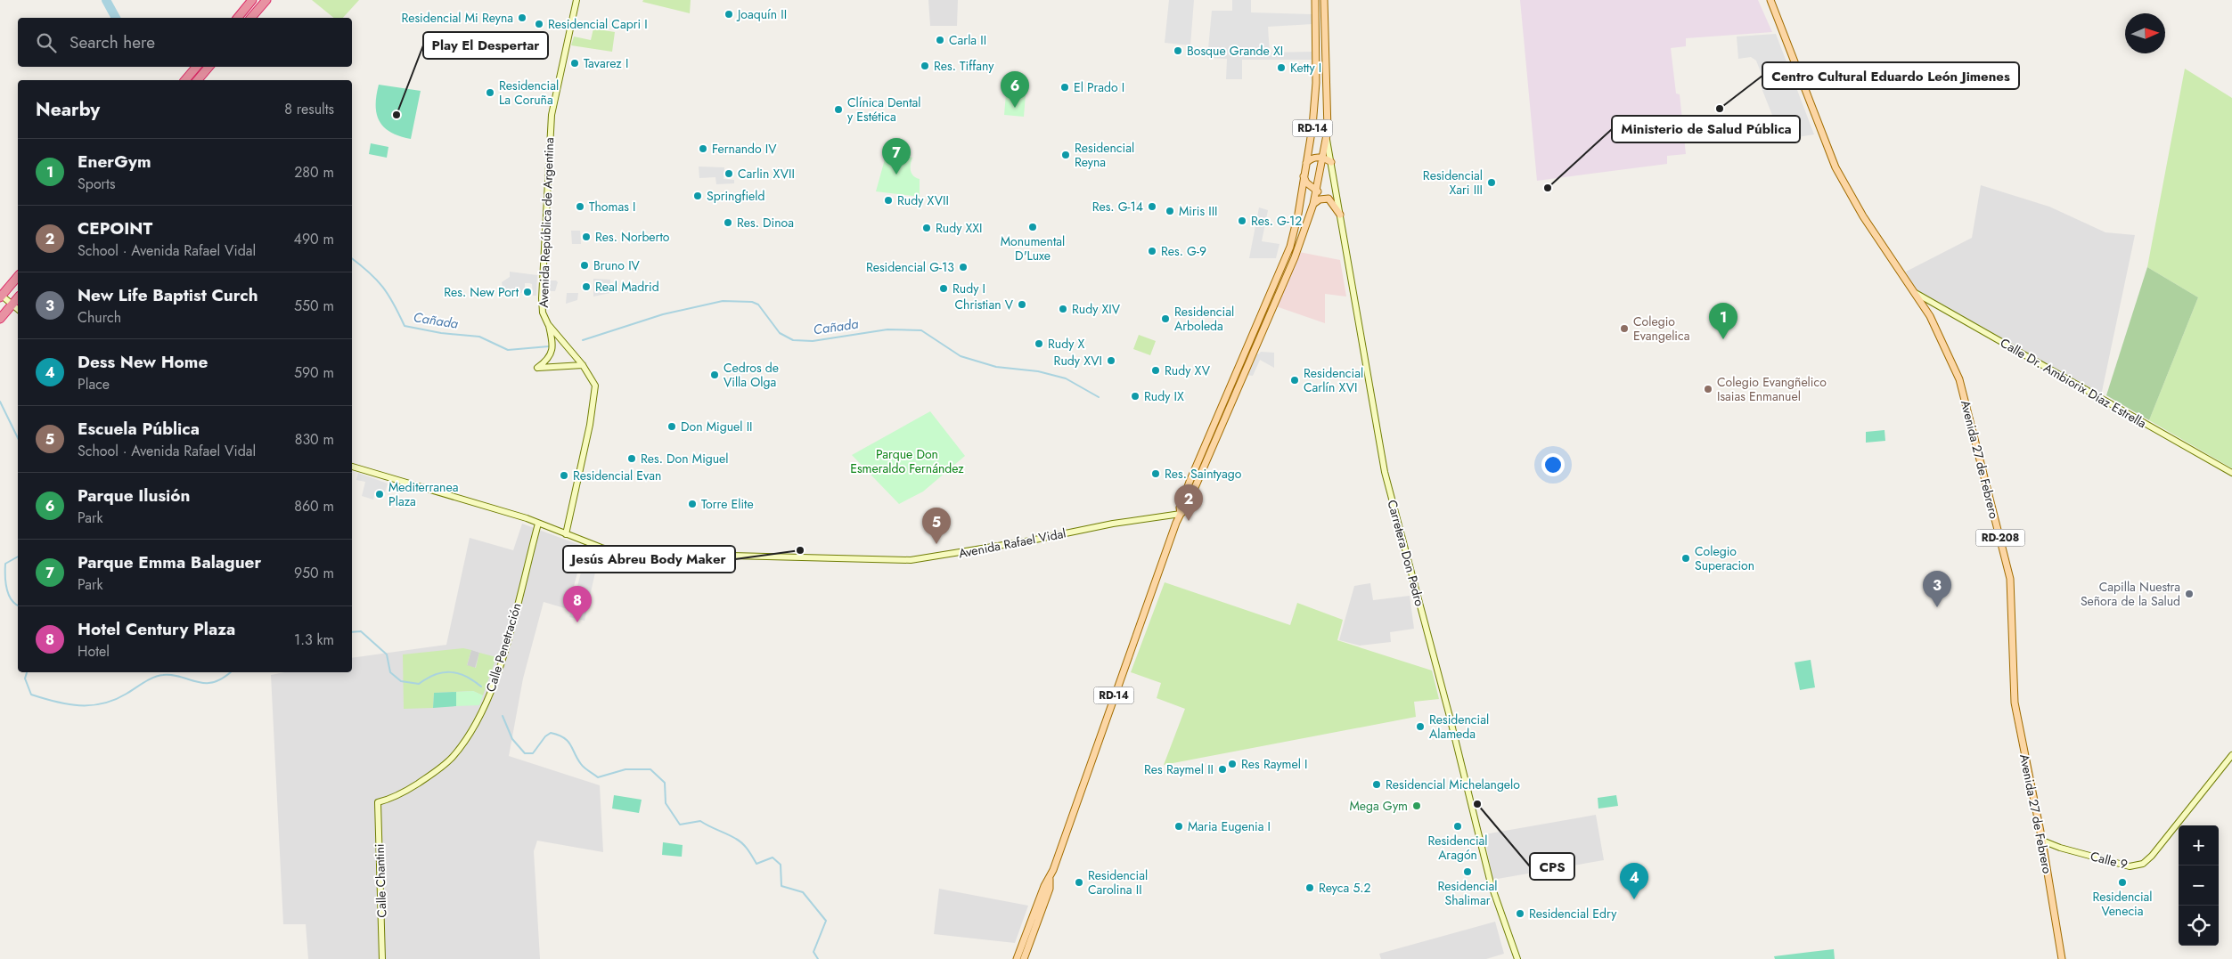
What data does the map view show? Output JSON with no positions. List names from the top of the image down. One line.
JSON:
{"streets":{"main road":["RD-14","Avenida República de Argentina","Calle Dr. Ambiorix Díaz Estrella","Avenida 27 de Febrero","RD-208","Avenida Rafael Vidal","Carretera Don Pedro","Calle Penetración","Calle 9","Calle Chantini"]},"crossings":[["RD-14","Avenida Rafael Vidal"],["RD-14","Carretera Don Pedro"],["Avenida República de Argentina","Avenida Rafael Vidal"],["Calle Dr. Ambiorix Díaz Estrella","Avenida 27 de Febrero"],["Avenida 27 de Febrero","Calle 9"],["Avenida Rafael Vidal","Calle Penetración"],["Calle Penetración","Calle Chantini"]],"water":["Cañada"],"parks":["Parque Don Esmeraldo Fernández"],"places":["Joaquín II","Residencial Mi Reyna","Residencial Capri I","Carla II","Bosque Grande XI","Tavarez I","Res. Tiffany","Ketty I","El Prado I","Residencial La Coruña","Centro Cultural Eduardo León Jimenes","Clínica Dental y Estética","Play El Despertar","Fernando IV","Residencial Reyna","Carlin XVII","Residencial Xari III","Ministerio de Salud Pública","Springfield","Rudy XVII","Thomas I","Res. G-14","Miris III","Res. G-12","Res. Dinoa","Monumental D'Luxe","Rudy XXI","Res. Norberto","Res. G-9","Bruno IV","Residencial G-13","Real Madrid","Rudy I","Res. New Port","Christian V","Rudy XIV","Residencial Arboleda","Colegio Evangelica","Rudy X","Rudy XVI","Rudy XV","Cedros de Villa Olga","Residencial Carlín XVI","Colegio Evangñelico Isaias Enmanuel","Rudy IX","Don Miguel II","Res. Don Miguel","Res. Saintyago","Residencial Evan","Mediterranea Plaza","Torre Elite","Jesús Abreu Body Maker","Colegio Superacion","Capilla Nuestra Señora de la Salud","Residencial Alameda","Res Raymel I","Res Raymel II","Residencial Michelangelo","CPS","Mega Gym","Maria Eugenia I","Residencial Aragón","Residencial Shalimar","Residencial Carolina II","Residencial Venecia","Reyca 5.2","Residencial Edry"],"north":"right","page":{"search":"Search here","pins":["6","7","1","2","5","3","8","4"],"heading":["Nearby","8 results"],"list":[{"mark":"1","name":"EnerGym","note":"Sports","value":"280 m"},{"mark":"2","name":"CEPOINT","note":"School · Avenida Rafael Vidal","value":"490 m"},{"mark":"3","name":"New Life Baptist Curch","note":"Church","value":"550 m"},{"mark":"4","name":"Dess New Home","note":"Place","value":"590 m"},{"mark":"5","name":"Escuela Pública","note":"School · Avenida Rafael Vidal","value":"830 m"},{"mark":"6","name":"Parque Ilusión","note":"Park","value":"860 m"},{"mark":"7","name":"Parque Emma Balaguer","note":"Park","value":"950 m"},{"mark":"8","name":"Hotel Century Plaza","note":"Hotel","value":"1.3 km"}],"map_buttons":["+","−"]}}
